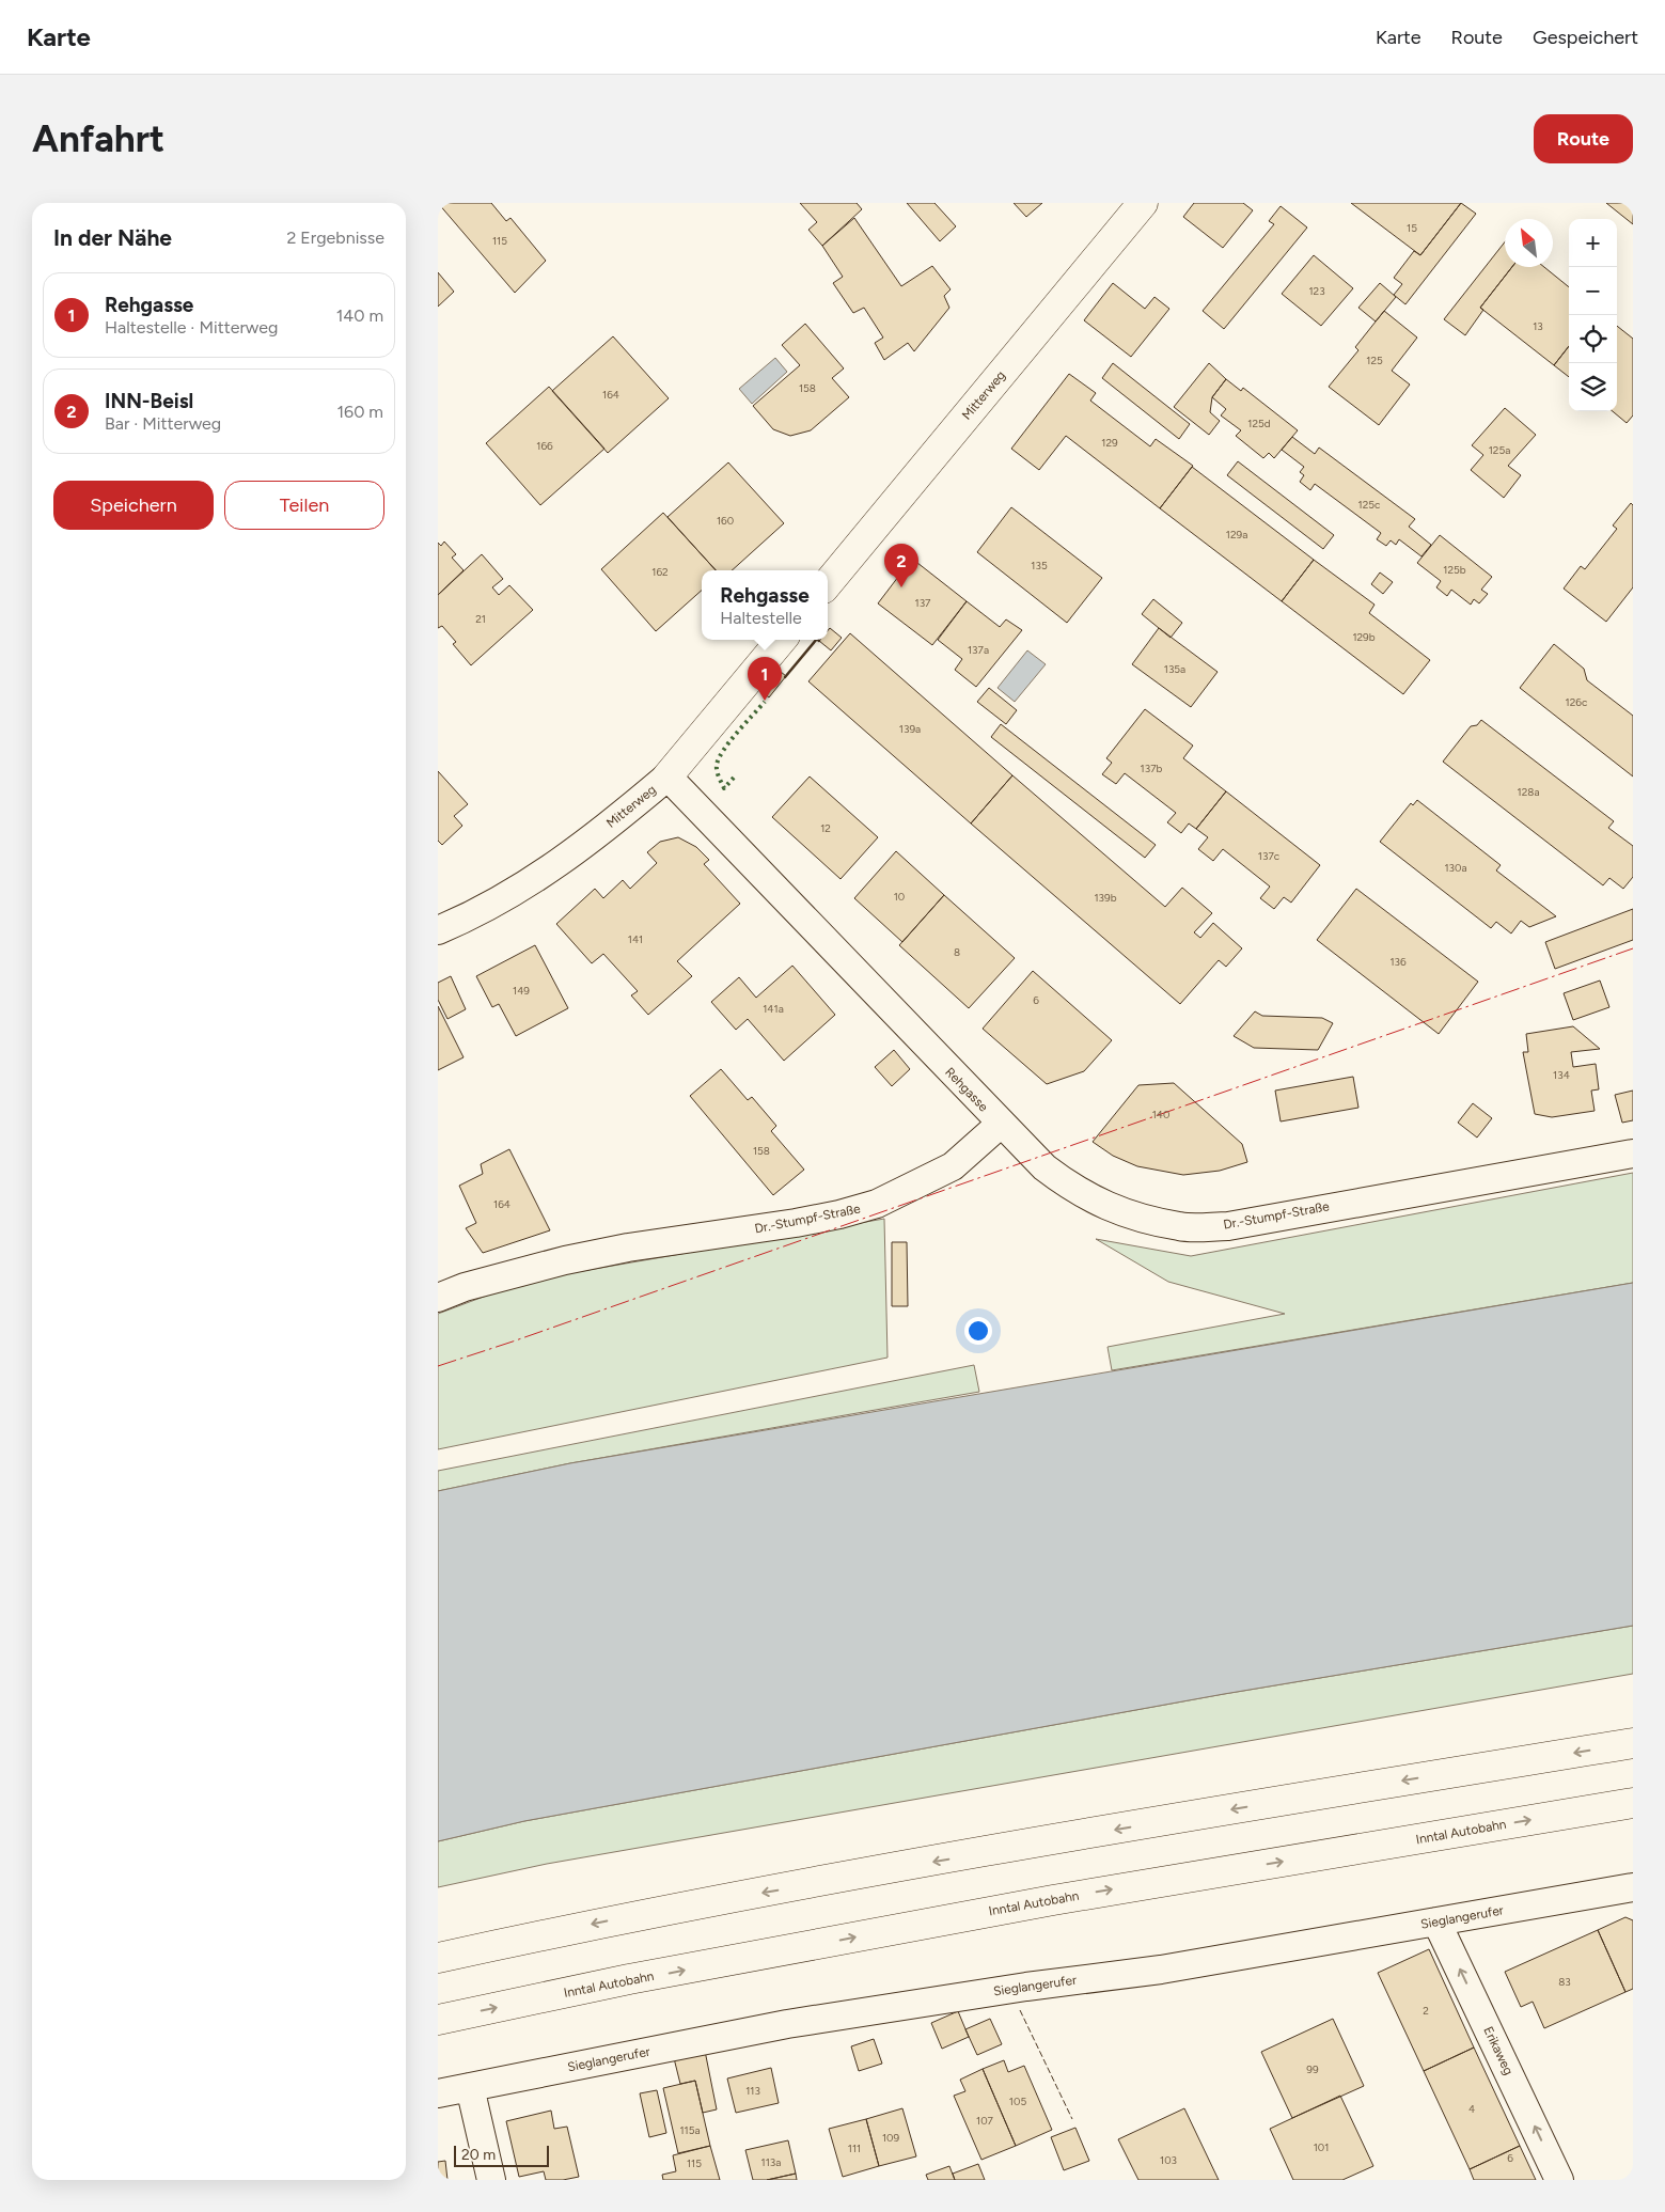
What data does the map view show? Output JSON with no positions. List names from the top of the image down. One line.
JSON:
{"streets":{"main road":["Mitterweg","Inntal Autobahn"],"street":["Rehgasse","Dr.-Stumpf-Straße","Sieglangerufer","Erikaweg"]},"crossings":[["Mitterweg","Rehgasse"],["Rehgasse","Dr.-Stumpf-Straße"],["Sieglangerufer","Erikaweg"]],"one_way":["Erikaweg"],"house_numbers":["15","115","123","13","125","158","164","125d","129","166","125a","125c","160","129a","135","125b","162","137","21","129b","137a","135a","126c","139a","137b","128a","12","137c","130a","10","139b","141","8","136","149","6","141a","134","140","158","164","83","2","99","113","105","4","107","115a","109","101","111","6","103","113a","115"],"scale_bar":"20 m","north":"top left","page":{"header":"Karte","nav":["Karte","Route","Gespeichert"],"buttons":["Route",["Speichern","Teilen"]],"title":"Anfahrt","heading":["In der Nähe","2 Ergebnisse"],"map_buttons":["+","−"],"list":[{"mark":"1","name":"Rehgasse","note":"Haltestelle · Mitterweg","value":"140 m"},{"mark":"2","name":"INN-Beisl","note":"Bar · Mitterweg","value":"160 m"}],"pins":["2","1"],"popup":["Rehgasse","Haltestelle"],"scale":"20 m"}}
